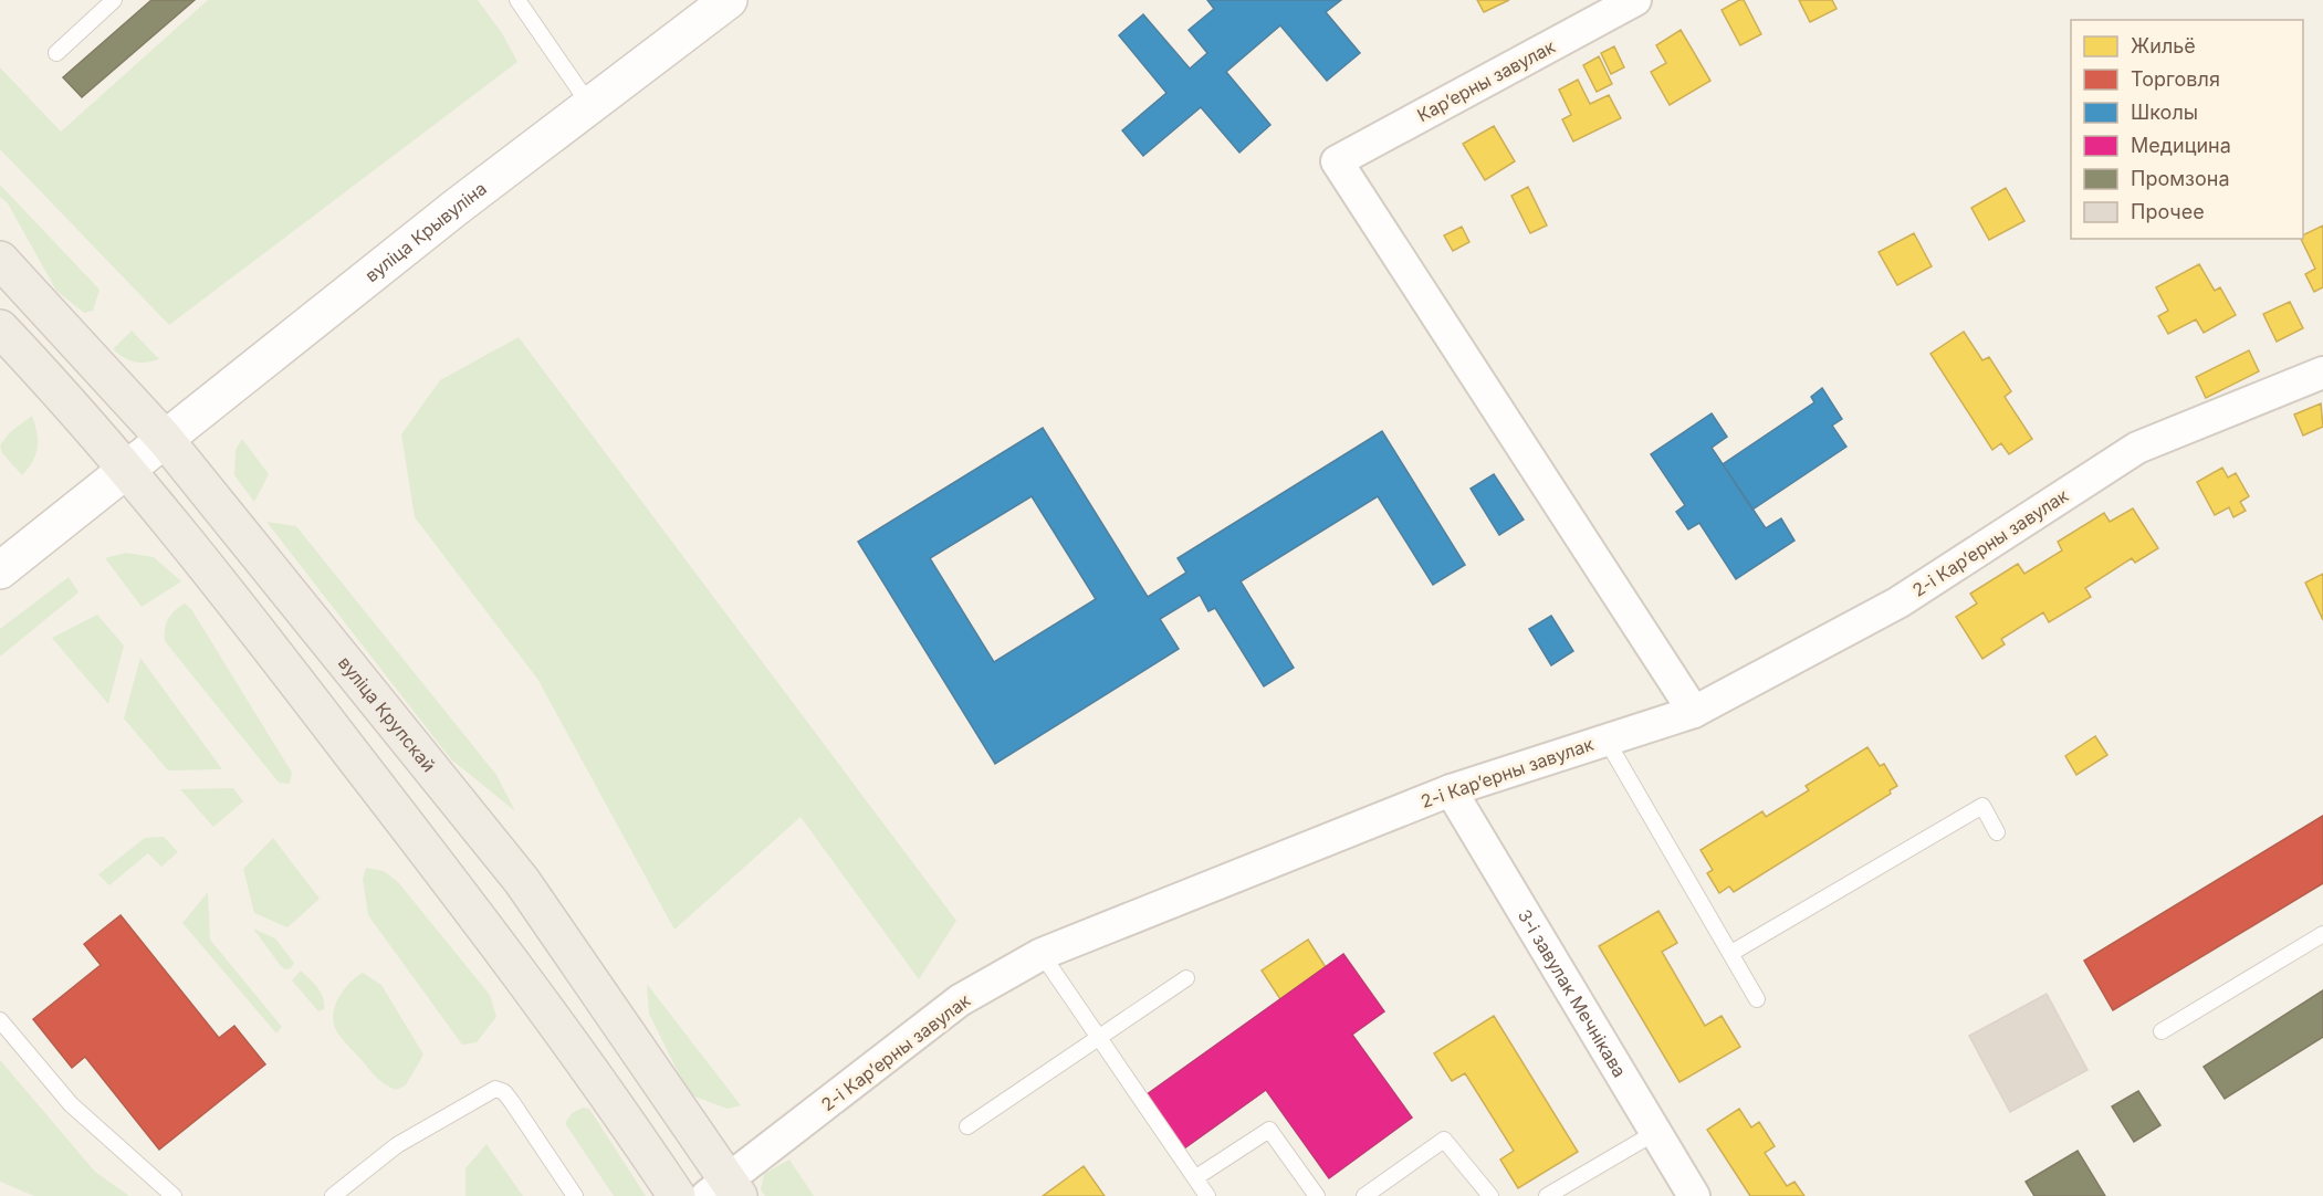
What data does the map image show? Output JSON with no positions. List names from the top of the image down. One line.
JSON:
{"streets":{"main road":["вуліца Крывуліна","вуліца Крупскай"],"street":["Карʼерны завулак","2-і Карʼерны завулак","3-і завулак Мечнікава"]},"crossings":[["Карʼерны завулак","2-і Карʼерны завулак"],["вуліца Крывуліна","вуліца Крупскай"],["2-і Карʼерны завулак","вуліца Крупскай"],["2-і Карʼерны завулак","3-і завулак Мечнікава"]],"legend":["Жильё","Торговля","Школы","Медицина","Промзона","Прочее"]}
